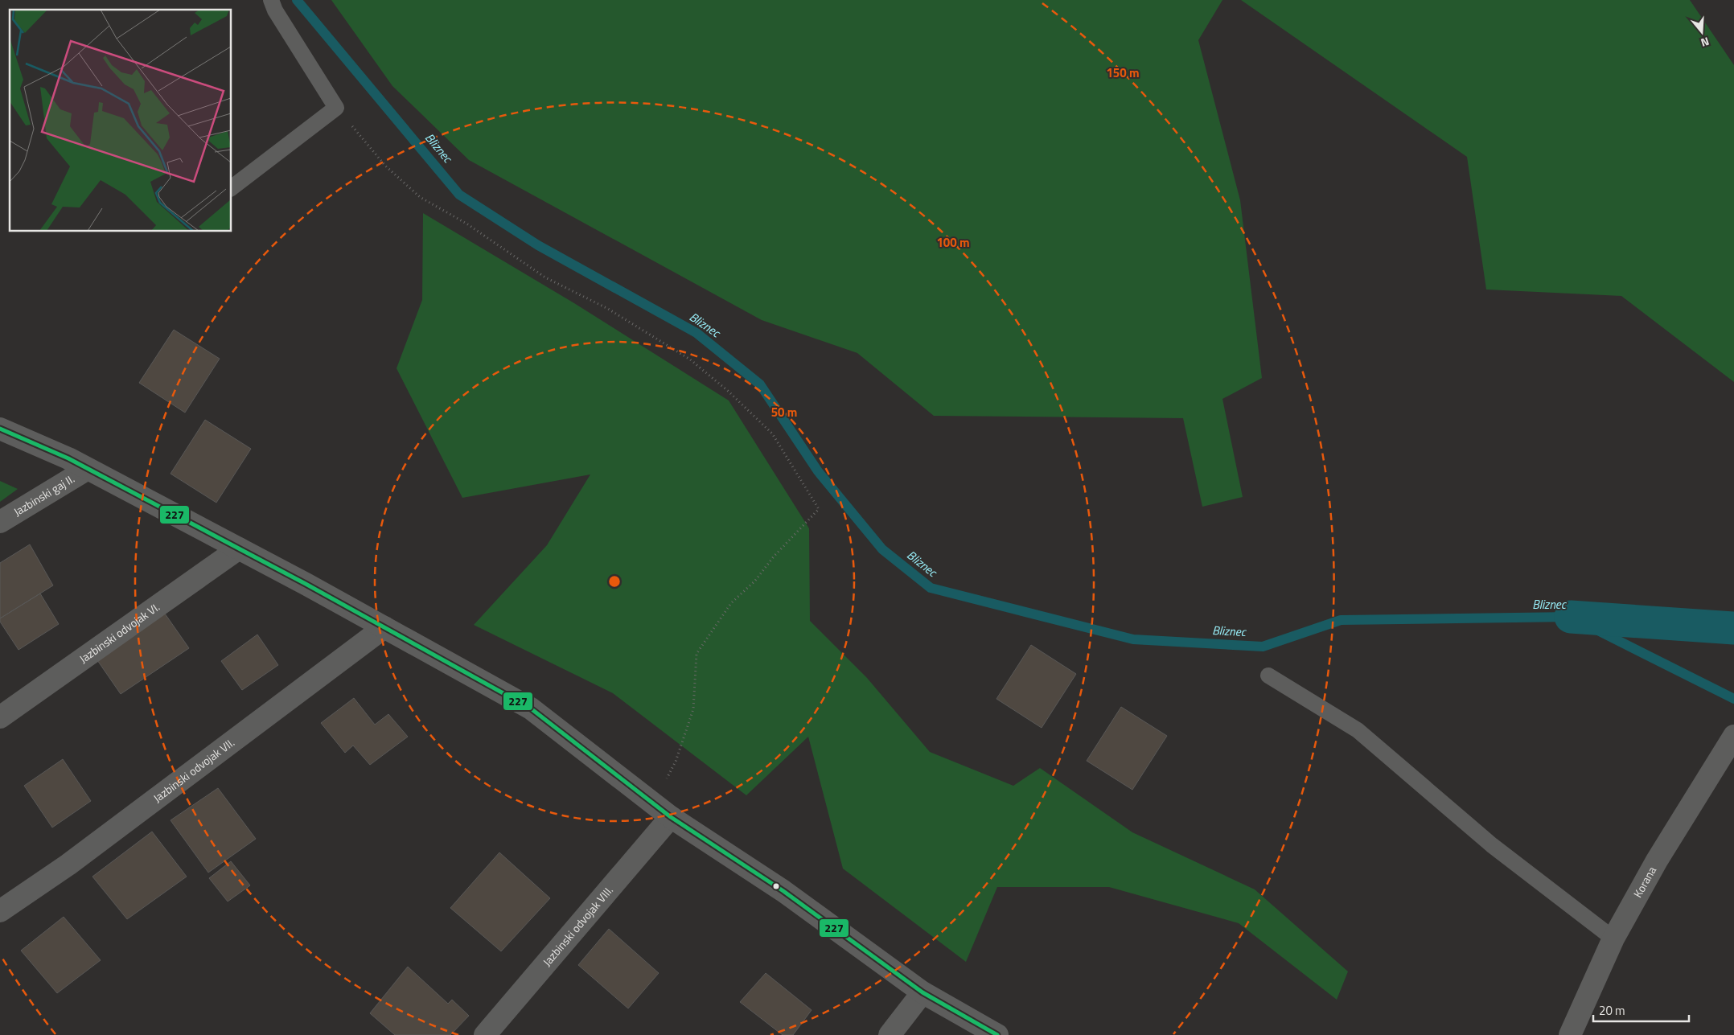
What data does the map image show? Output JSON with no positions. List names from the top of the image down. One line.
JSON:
{"streets":{"street":["Jazbinski gaj II.","Jazbinski odvojak VI.","Jazbinski odvojak VII.","Korana","Jazbinski odvojak VIII."]},"water":["Bliznec"],"lines":["transit line 227"],"scale_bar":"20 m","north":"bottom","rings":["150 m","100 m","50 m"]}
